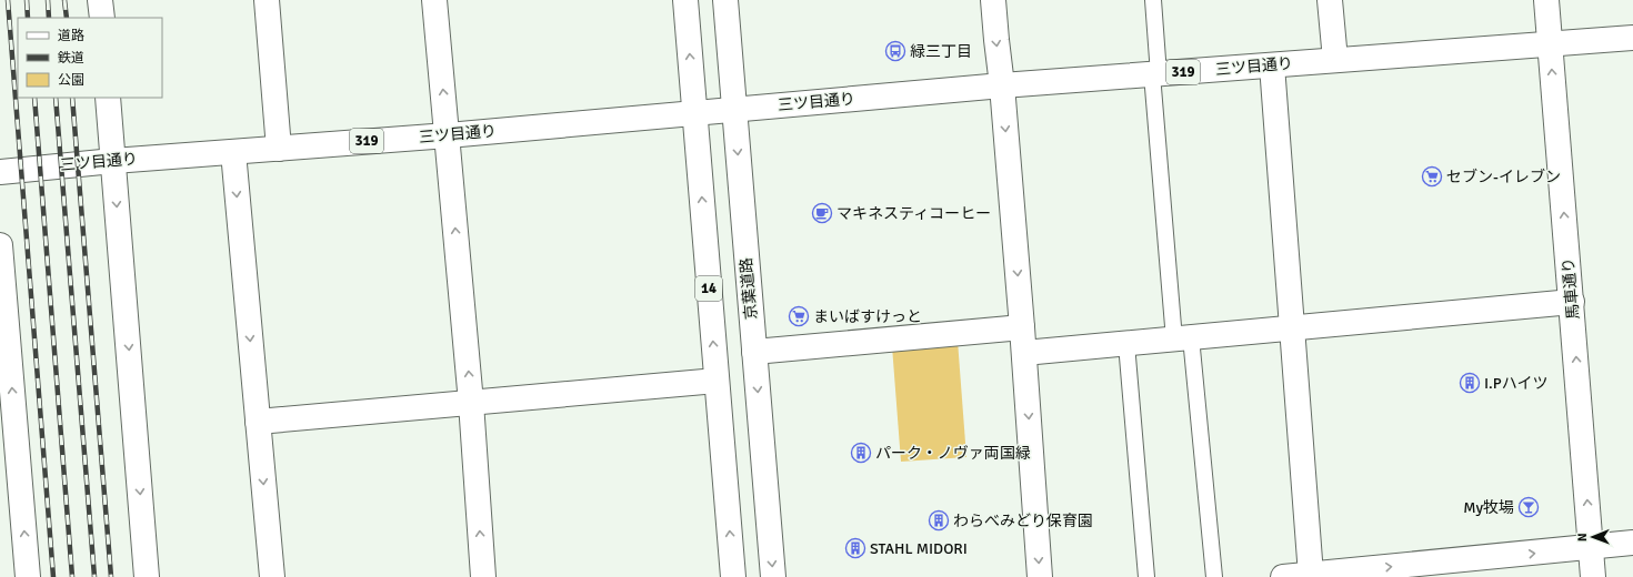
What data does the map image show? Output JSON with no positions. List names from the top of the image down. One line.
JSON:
{"streets":{"main road":["三ツ目通り","319","14","京葉道路","馬車通り"]},"crossings":[["三ツ目通り","14"],["三ツ目通り","京葉道路"],["三ツ目通り","馬車通り"]],"one_way":["馬車通り"],"places":{"bus stop":["緑三丁目"],"supermarket":["セブン-イレブン","まいばすけっと"],"cafe":["マキネスティコーヒー"],"building":["I.Pハイツ","パーク・ノヴァ両国緑","わらべみどり保育園","STAHL MIDORI"],"bar":["My牧場"]},"legend":["道路","鉄道","公園"],"north":"left"}
